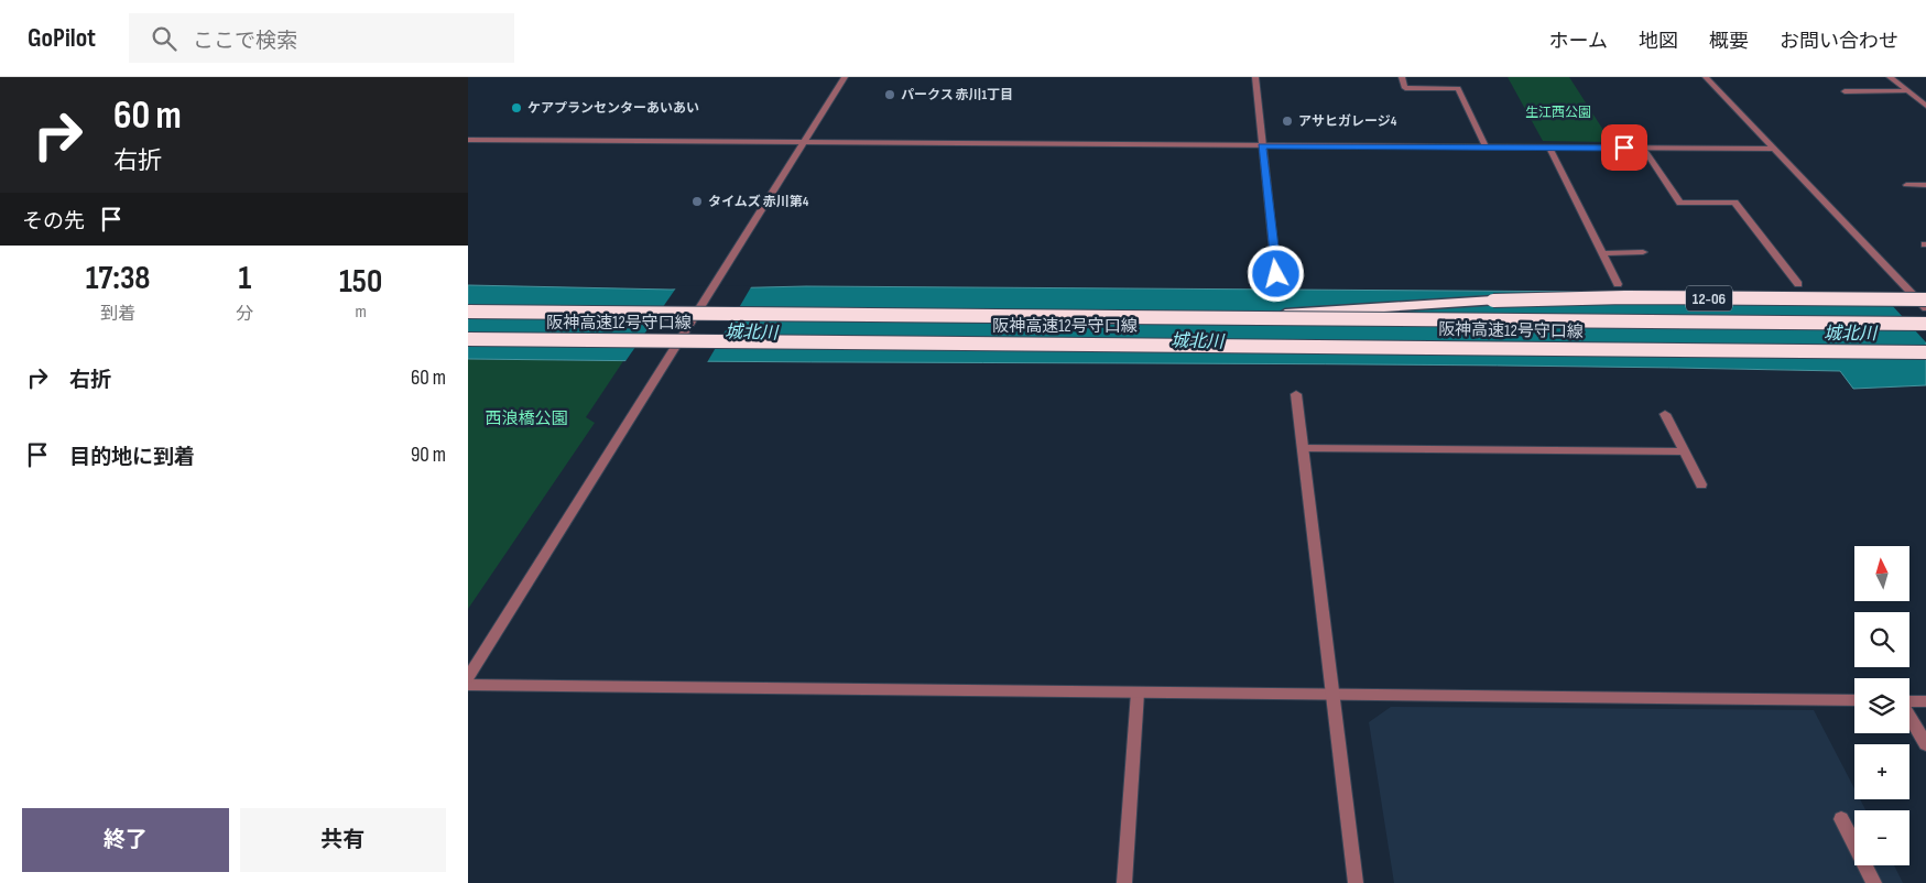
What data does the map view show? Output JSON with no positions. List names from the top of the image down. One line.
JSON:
{"streets":{"highway":["12-06","阪神高速12号守口線"]},"crossings":[["12-06","阪神高速12号守口線"]],"water":["城北川"],"parks":["生江西公園","西浪橋公園"],"places":["パークス 赤川1丁目","ケアプランセンターあいあい","アサヒガレージ4","タイムズ 赤川第4"],"north":"top","page":{"header":"GoPilot","search":"ここで検索","nav":["ホーム","地図","概要","お問い合わせ"],"turn":["60 m","右折"],"then":"その先","eta":["17:38","到着","1","分","150","m"],"list":[{"name":"右折","value":"60 m"},{"name":"目的地に到着","value":"90 m"}],"map_buttons":["+","−"],"buttons":["終了","共有"]}}
